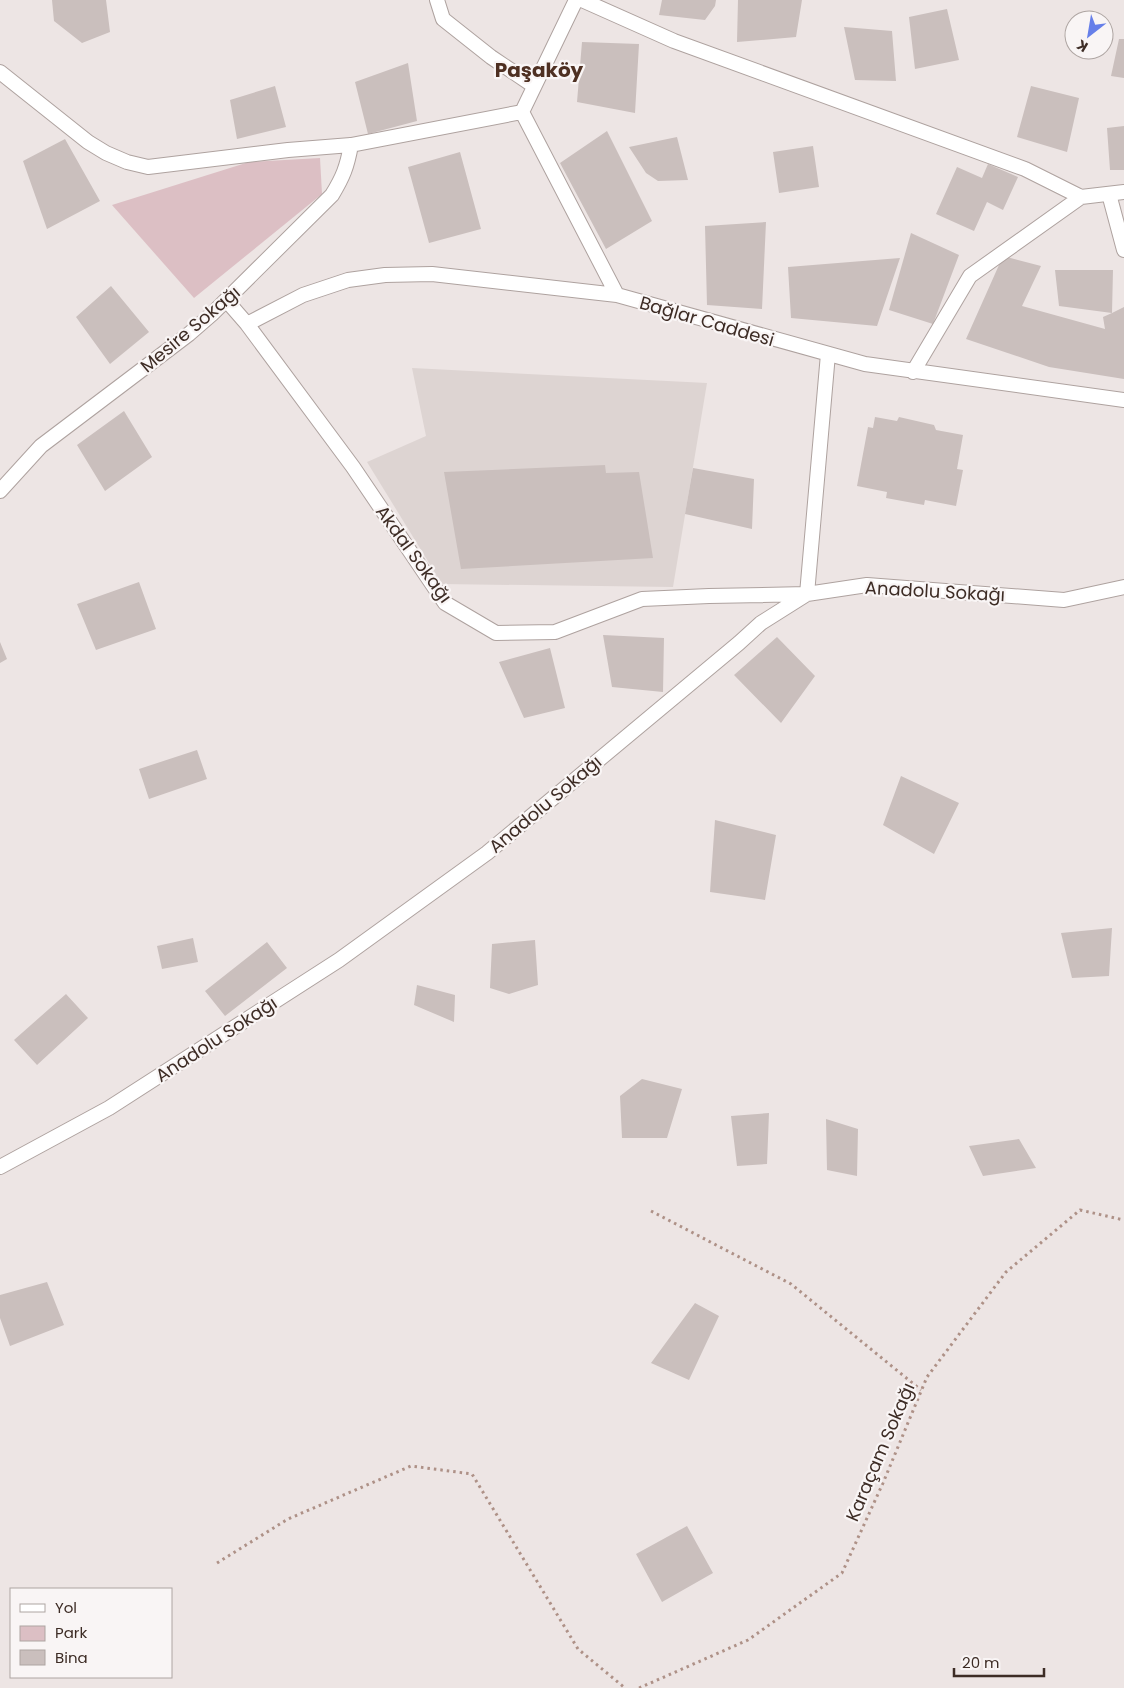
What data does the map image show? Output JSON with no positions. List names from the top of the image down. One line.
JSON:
{"streets":{"street":["Bağlar Caddesi","Mesire Sokağı","Akdal Sokağı","Anadolu Sokağı"],"path":["Karaçam Sokağı"]},"crossings":[["Mesire Sokağı","Akdal Sokağı"],["Akdal Sokağı","Anadolu Sokağı"]],"districts":["Paşaköy"],"legend":["Yol","Park","Bina"],"scale_bar":"20 m","north":"bottom left"}
